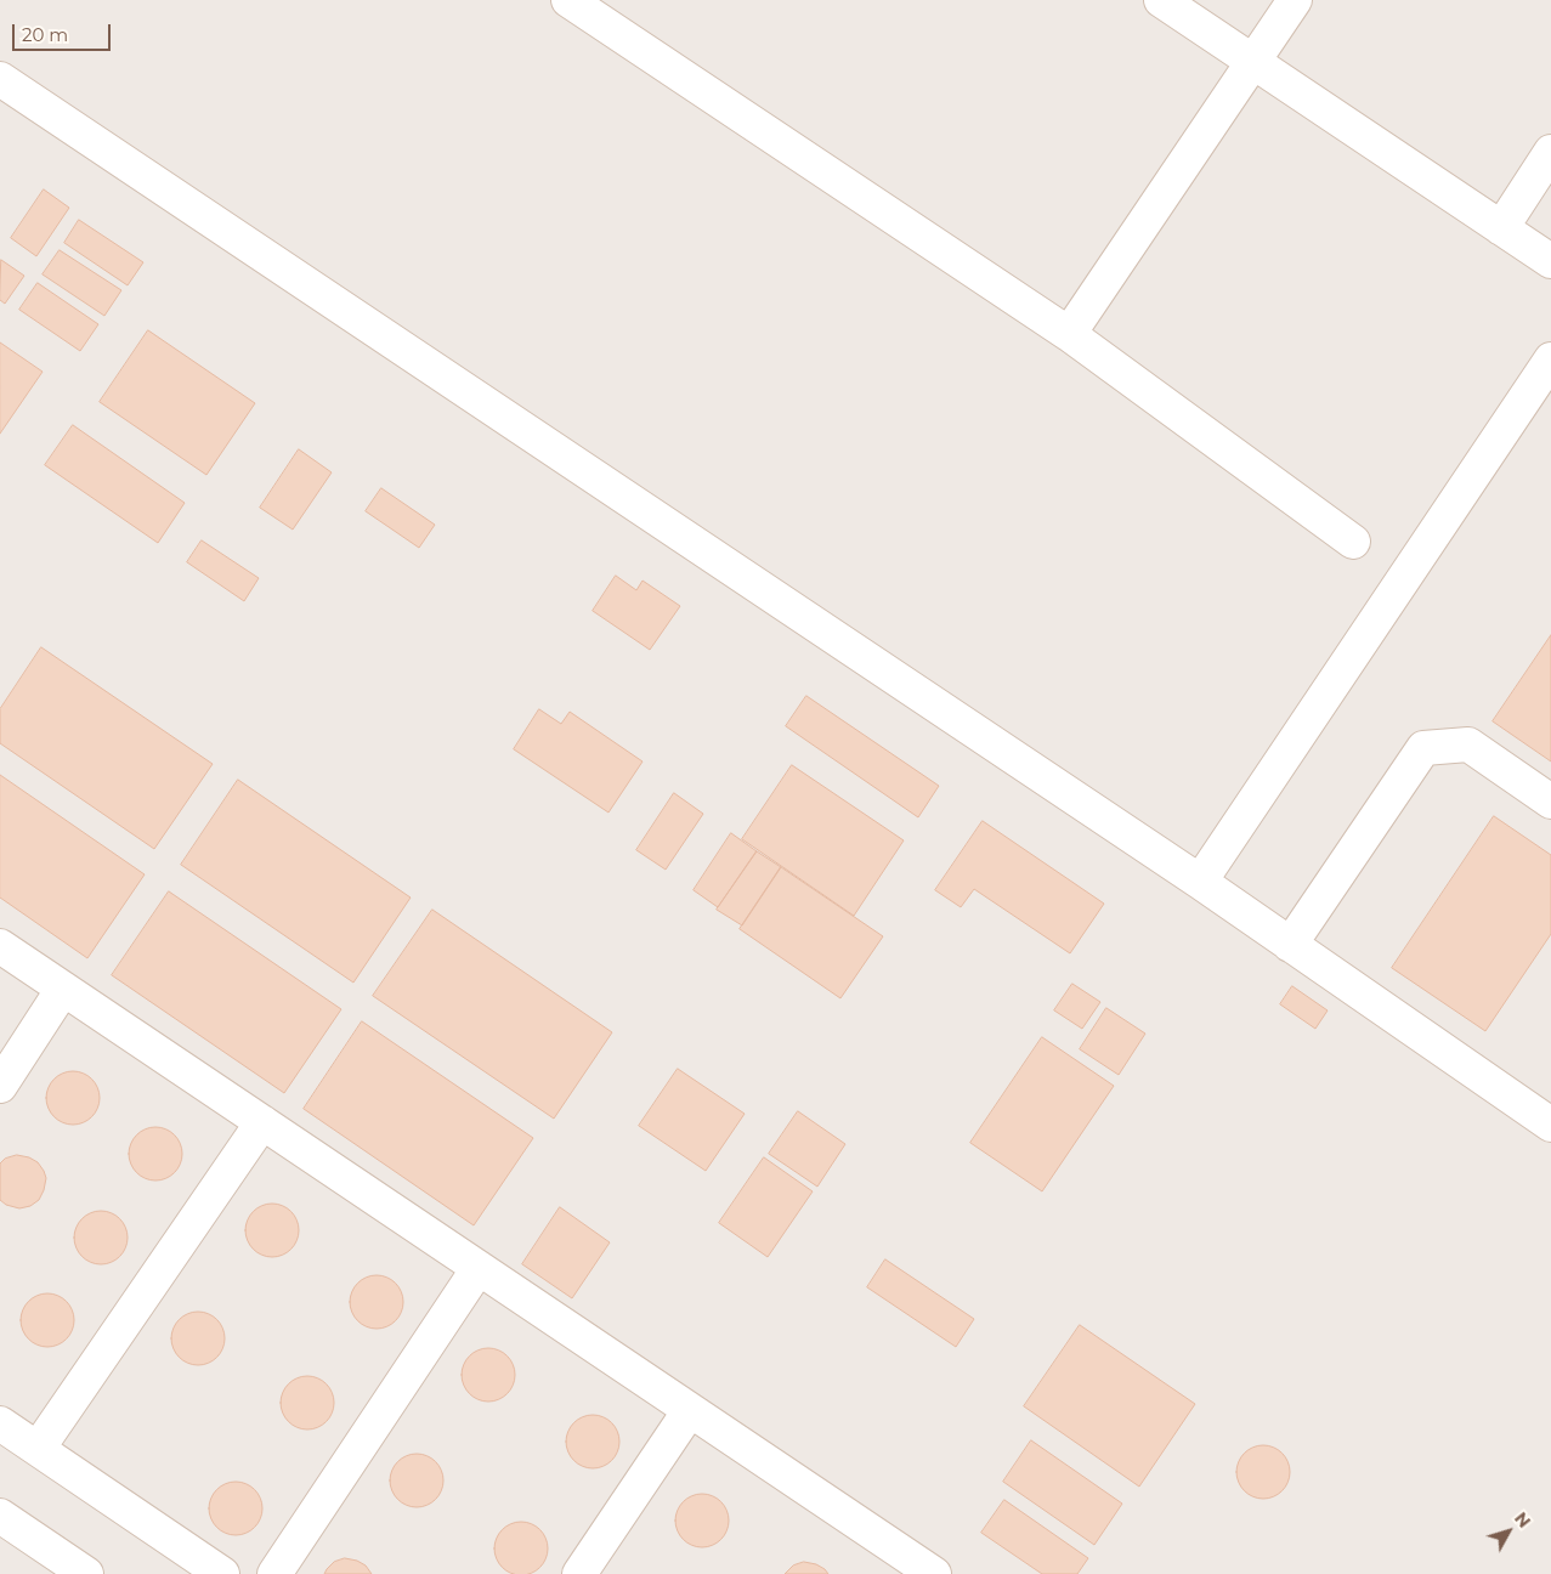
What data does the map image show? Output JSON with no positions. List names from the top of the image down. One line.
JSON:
{"scale_bar":"20 m","north":"top right"}
